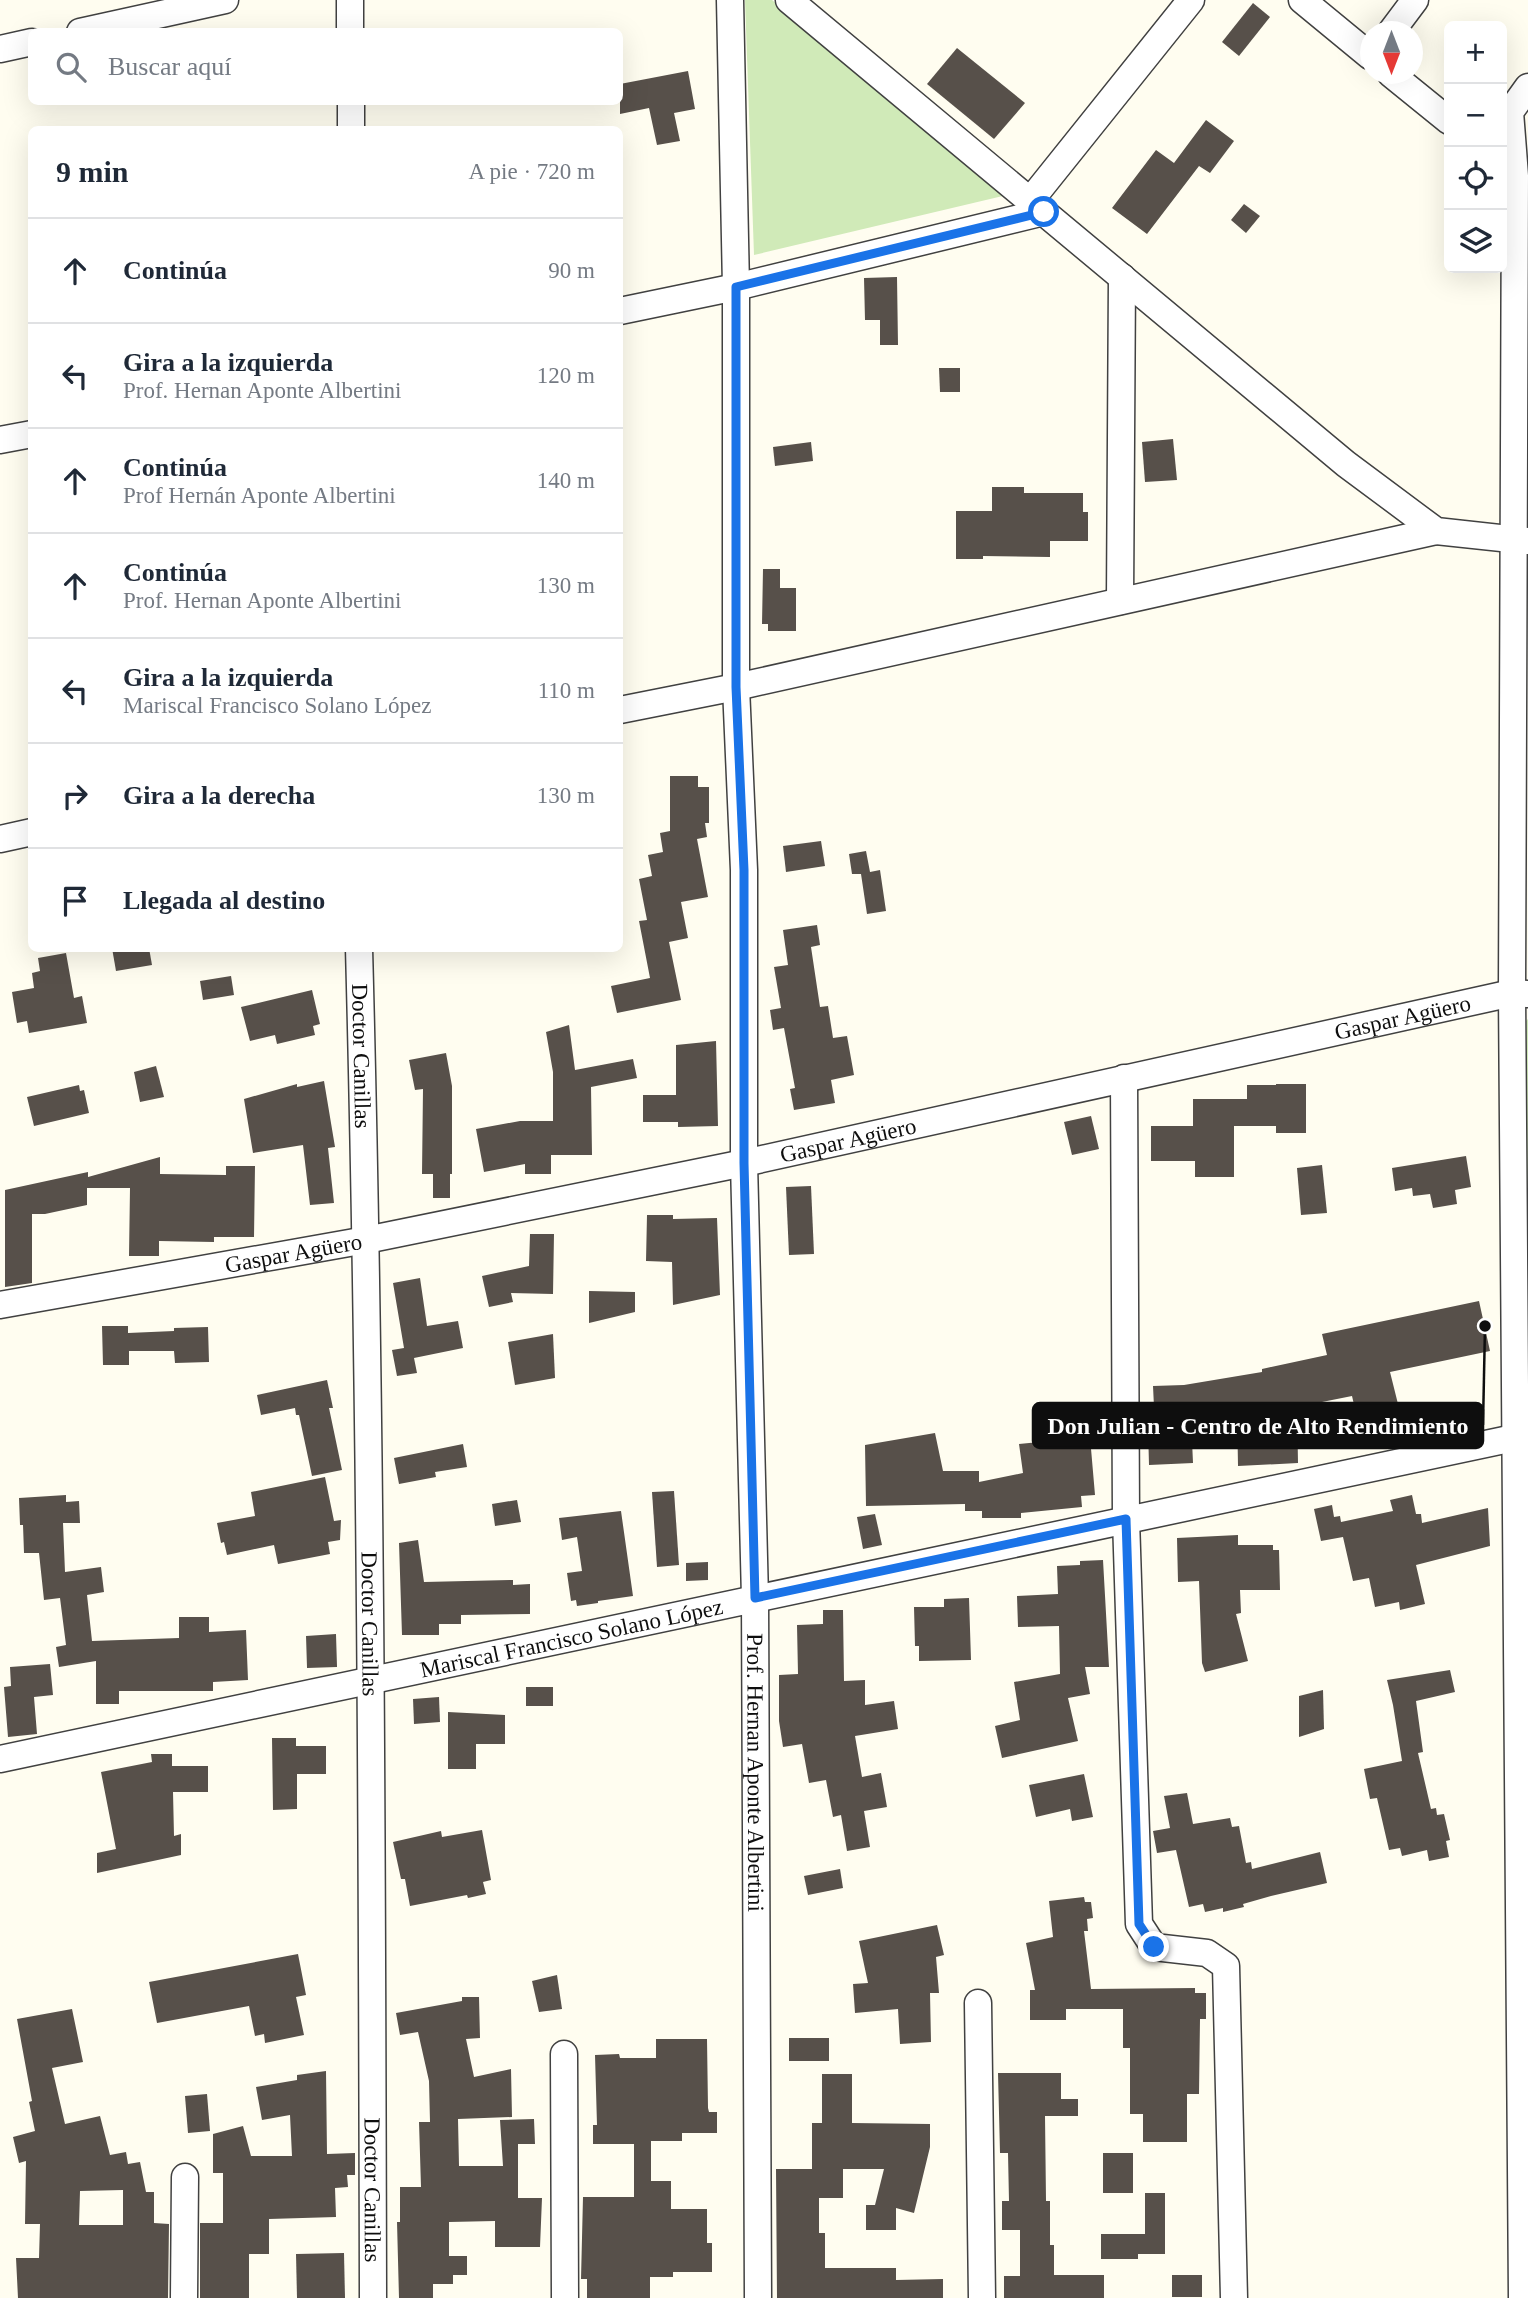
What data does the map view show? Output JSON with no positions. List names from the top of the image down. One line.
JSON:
{"streets":{"street":["Gaspar Agüero","Doctor Canillas","Mariscal Francisco Solano López","Prof. Hernan Aponte Albertini"]},"crossings":[["Gaspar Agüero","Doctor Canillas"],["Gaspar Agüero","Prof. Hernan Aponte Albertini"],["Doctor Canillas","Mariscal Francisco Solano López"],["Mariscal Francisco Solano López","Prof. Hernan Aponte Albertini"]],"places":["Don Julian - Centro de Alto Rendimiento"],"north":"bottom","page":{"map_buttons":["+","−"],"search":"Buscar aquí","heading":["9 min","A pie · 720 m"],"list":[["Continúa","90 m"],["Gira a la izquierda","Prof. Hernan Aponte Albertini","120 m"],["Continúa","Prof Hernán Aponte Albertini","140 m"],["Continúa","Prof. Hernan Aponte Albertini","130 m"],["Gira a la izquierda","Mariscal Francisco Solano López","110 m"],["Gira a la derecha","130 m"],"Llegada al destino"]}}
